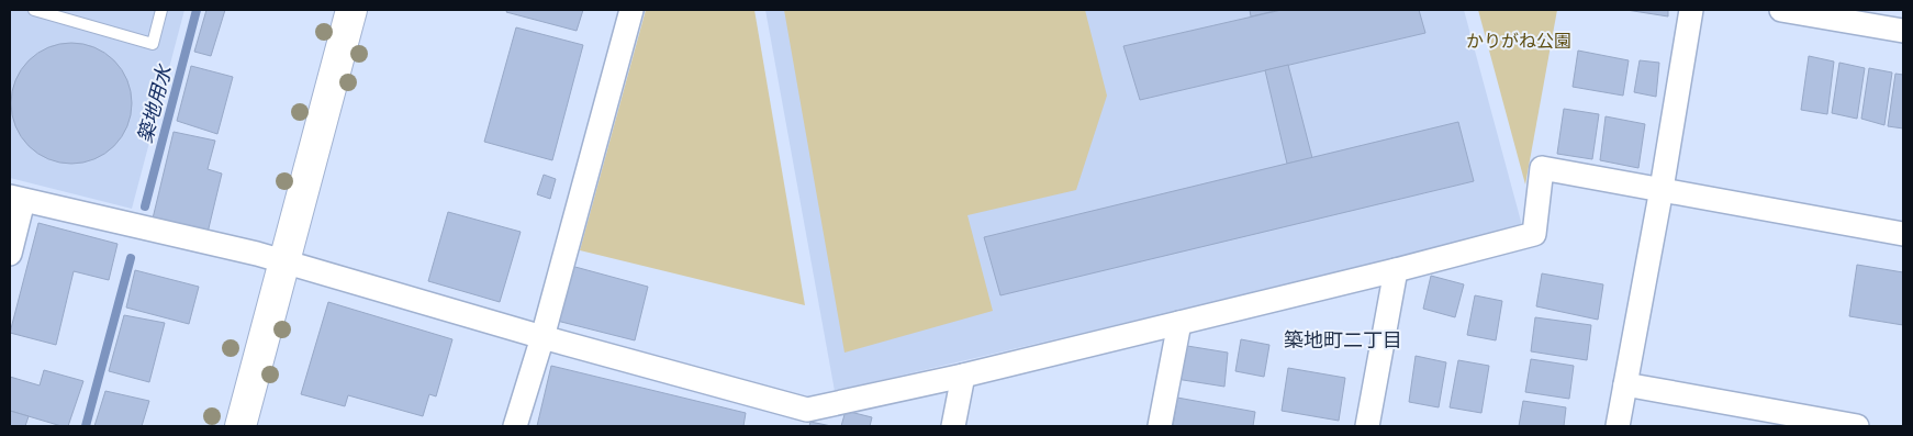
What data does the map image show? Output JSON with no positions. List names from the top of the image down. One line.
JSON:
{"districts":["築地町二丁目"],"water":["築地用水"],"parks":["かりがね公園"]}
